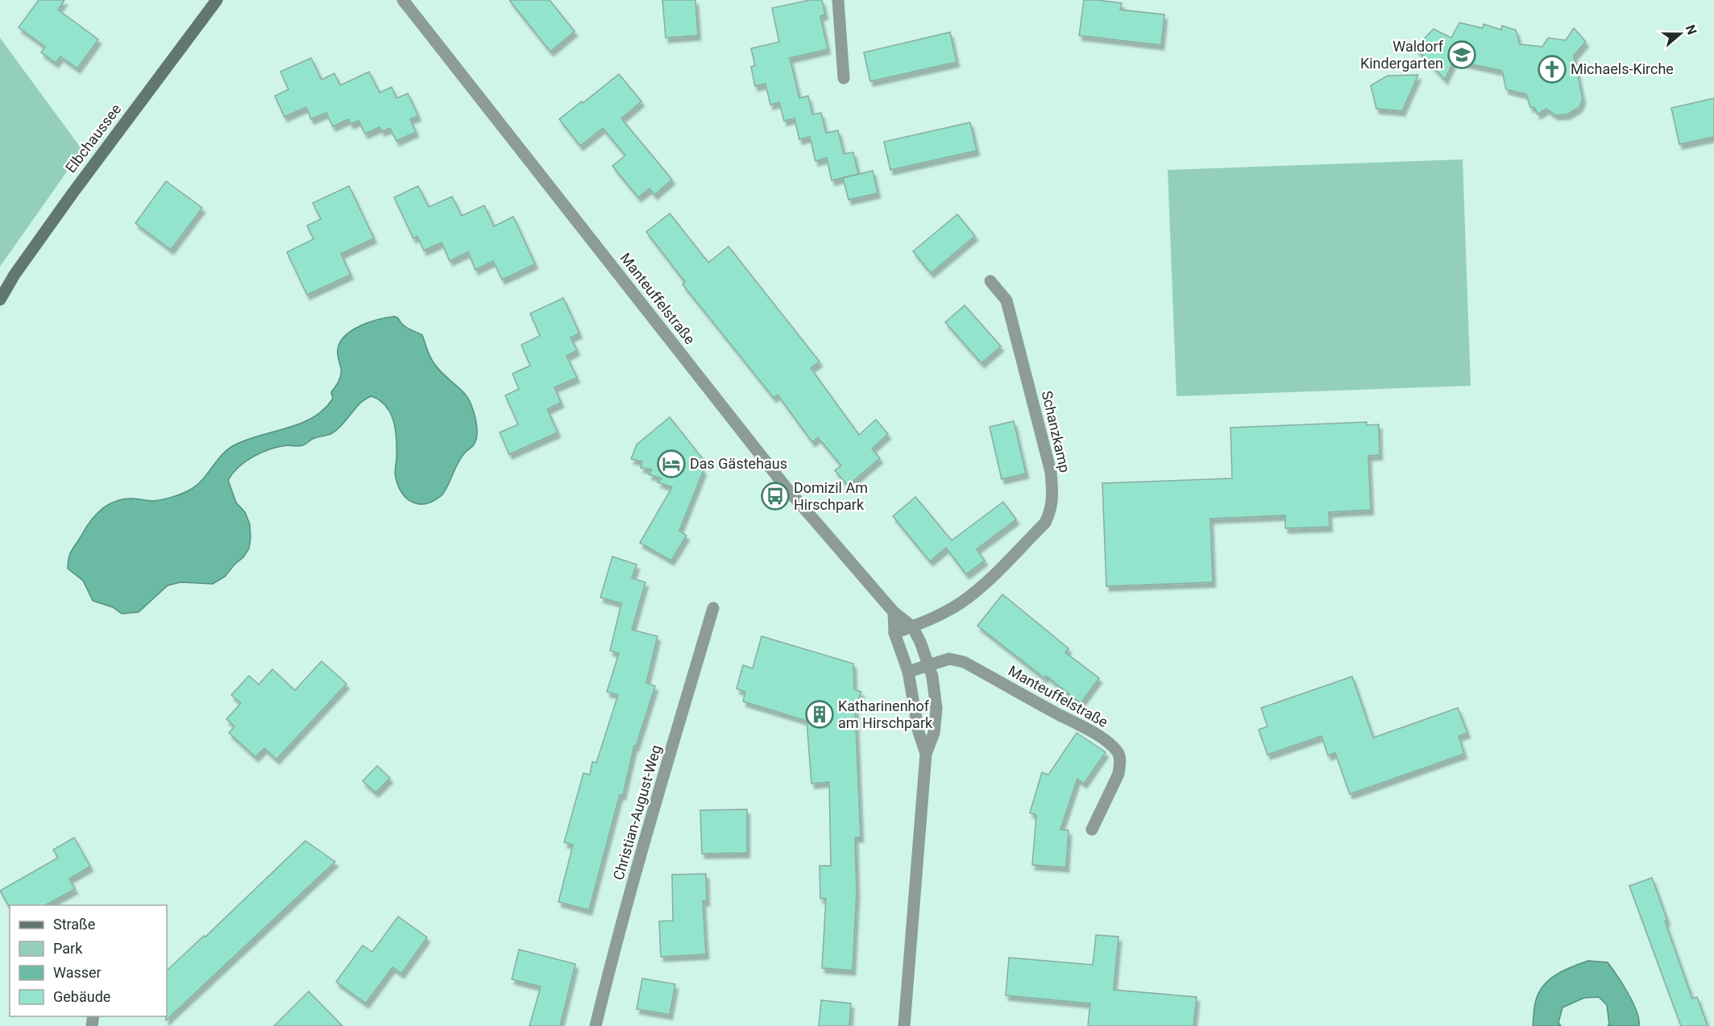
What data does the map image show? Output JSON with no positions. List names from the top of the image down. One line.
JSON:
{"streets":{"main road":["Elbchaussee"],"street":["Manteuffelstraße","Schanzkamp","Christian-August-Weg"]},"crossings":[["Manteuffelstraße","Schanzkamp"]],"places":{"school or university":["Waldorf Kindergarten"],"church":["Michaels-Kirche"],"hotel":["Das Gästehaus"],"bus stop":["Domizil Am Hirschpark"],"building":["Katharinenhof am Hirschpark"]},"legend":["Straße","Park","Wasser","Gebäude"],"north":"right"}
